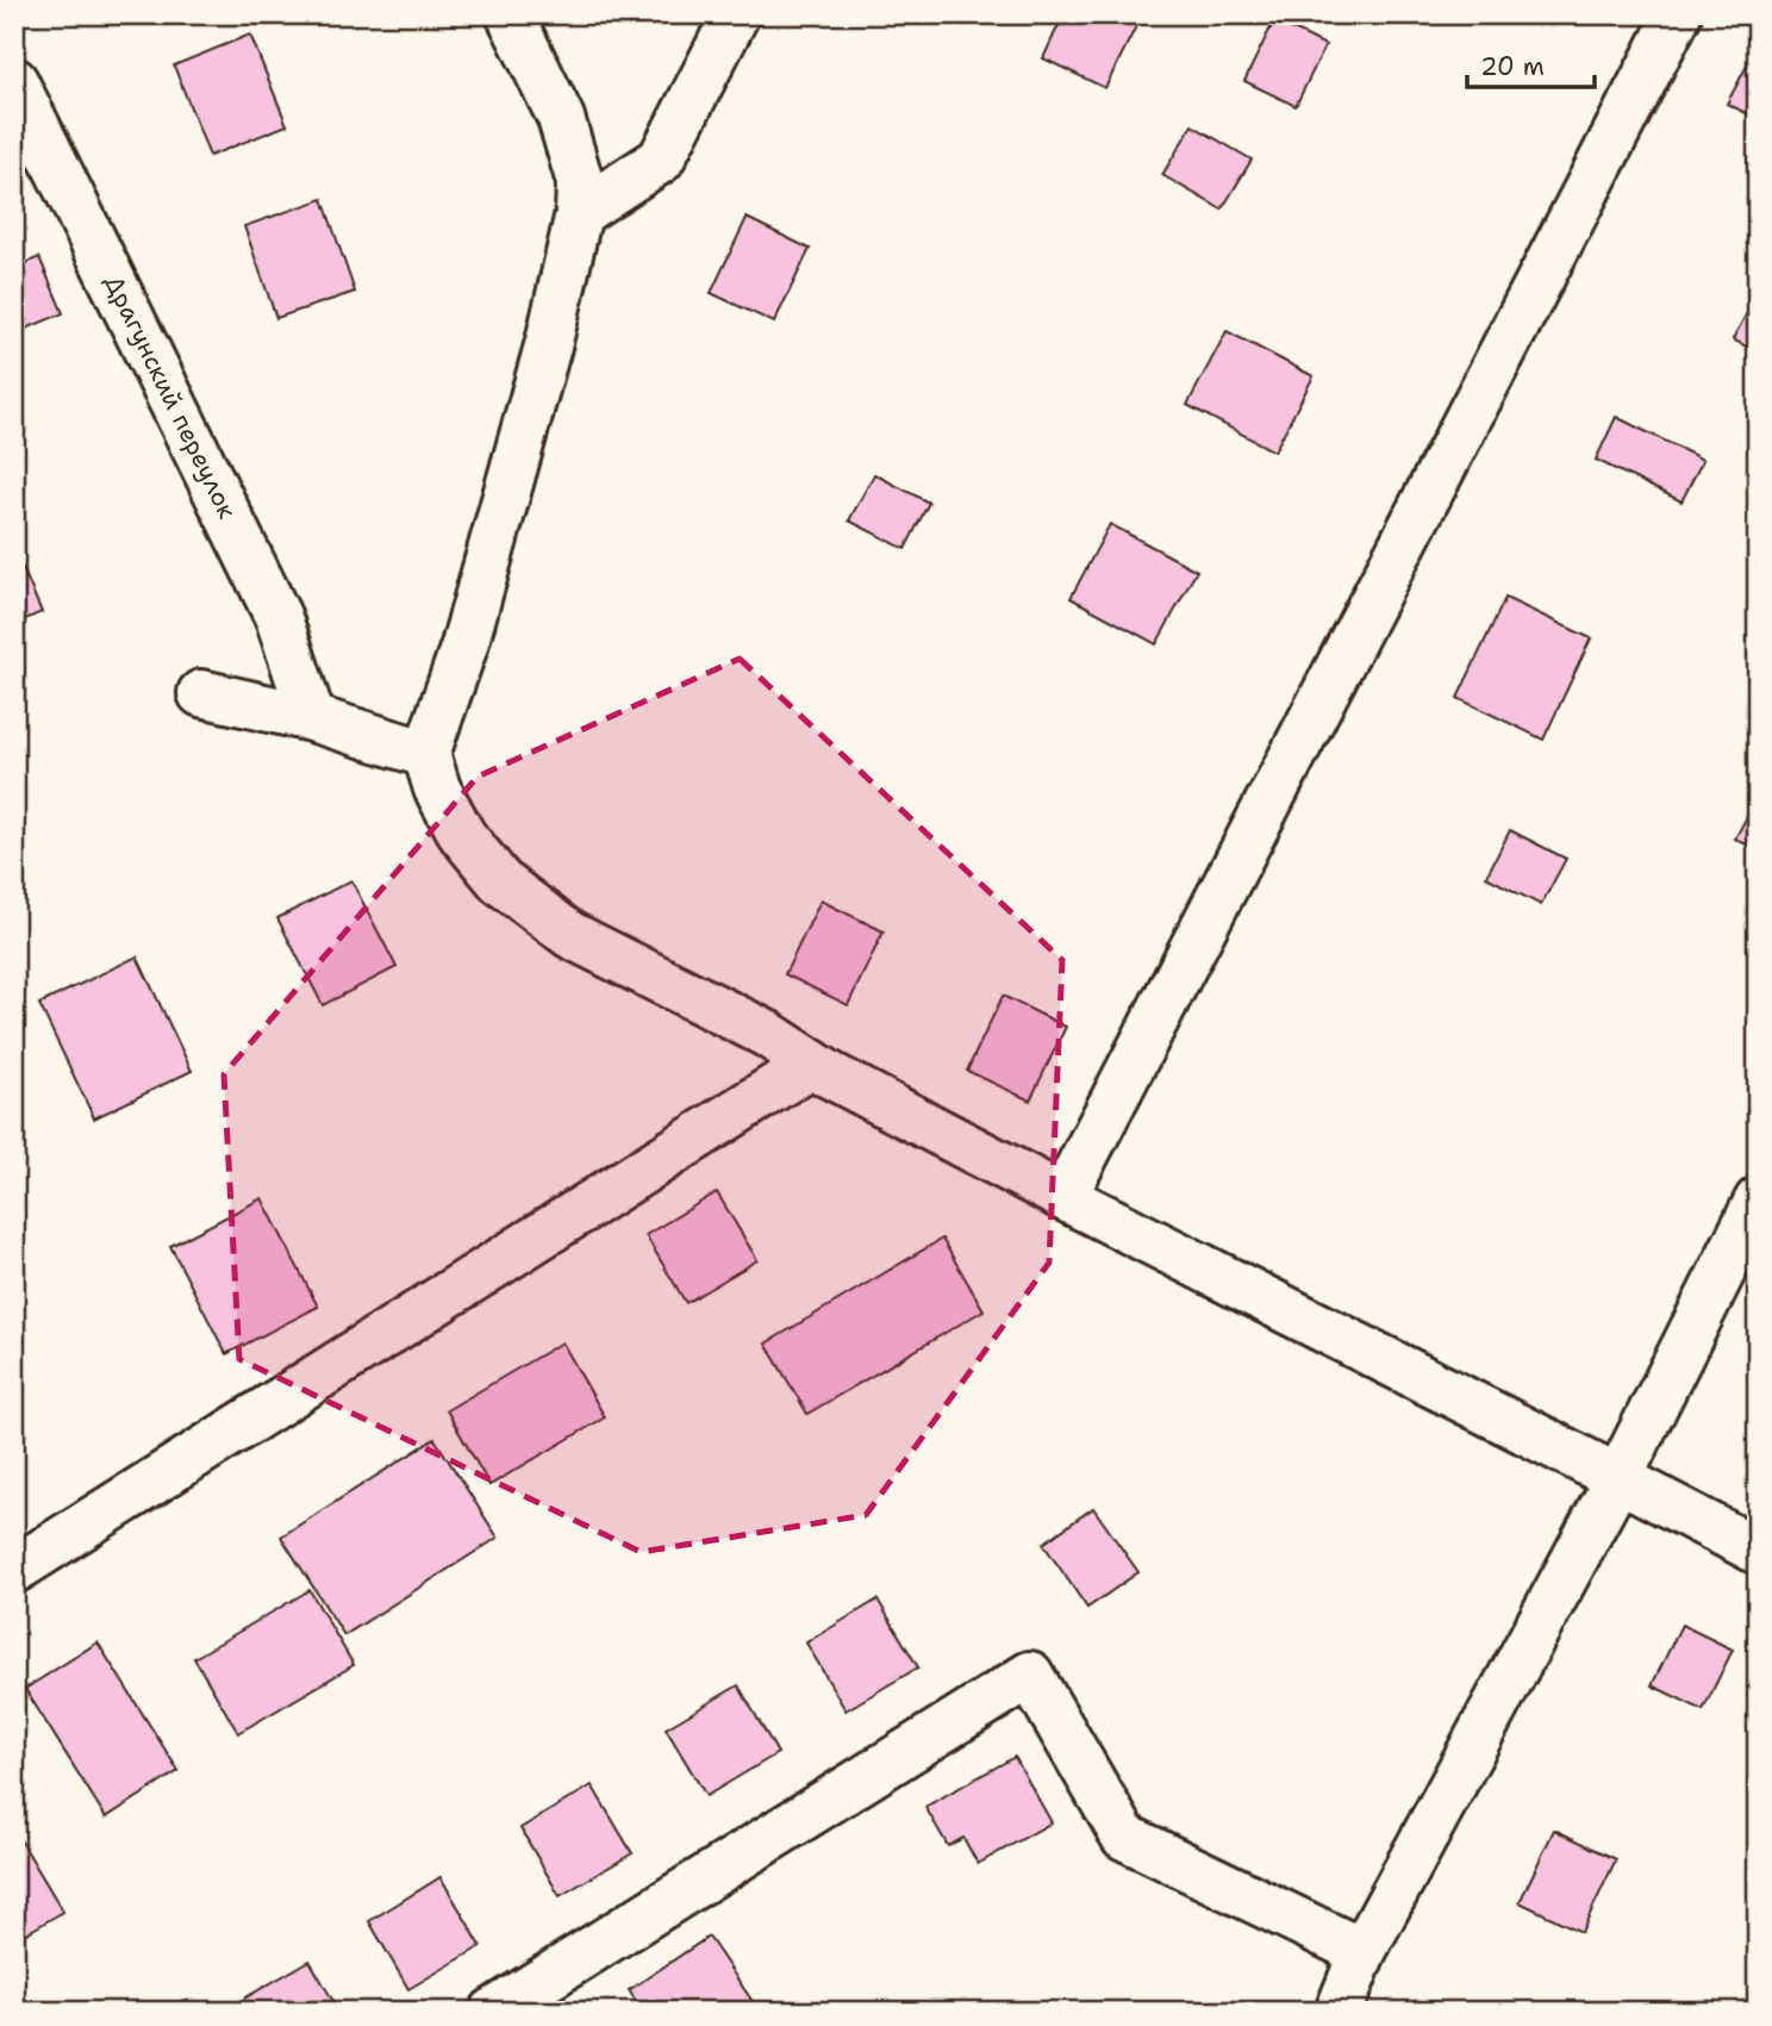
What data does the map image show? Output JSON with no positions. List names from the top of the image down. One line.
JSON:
{"streets":{"street":["Драгунский переулок"]},"scale_bar":"20 m"}
